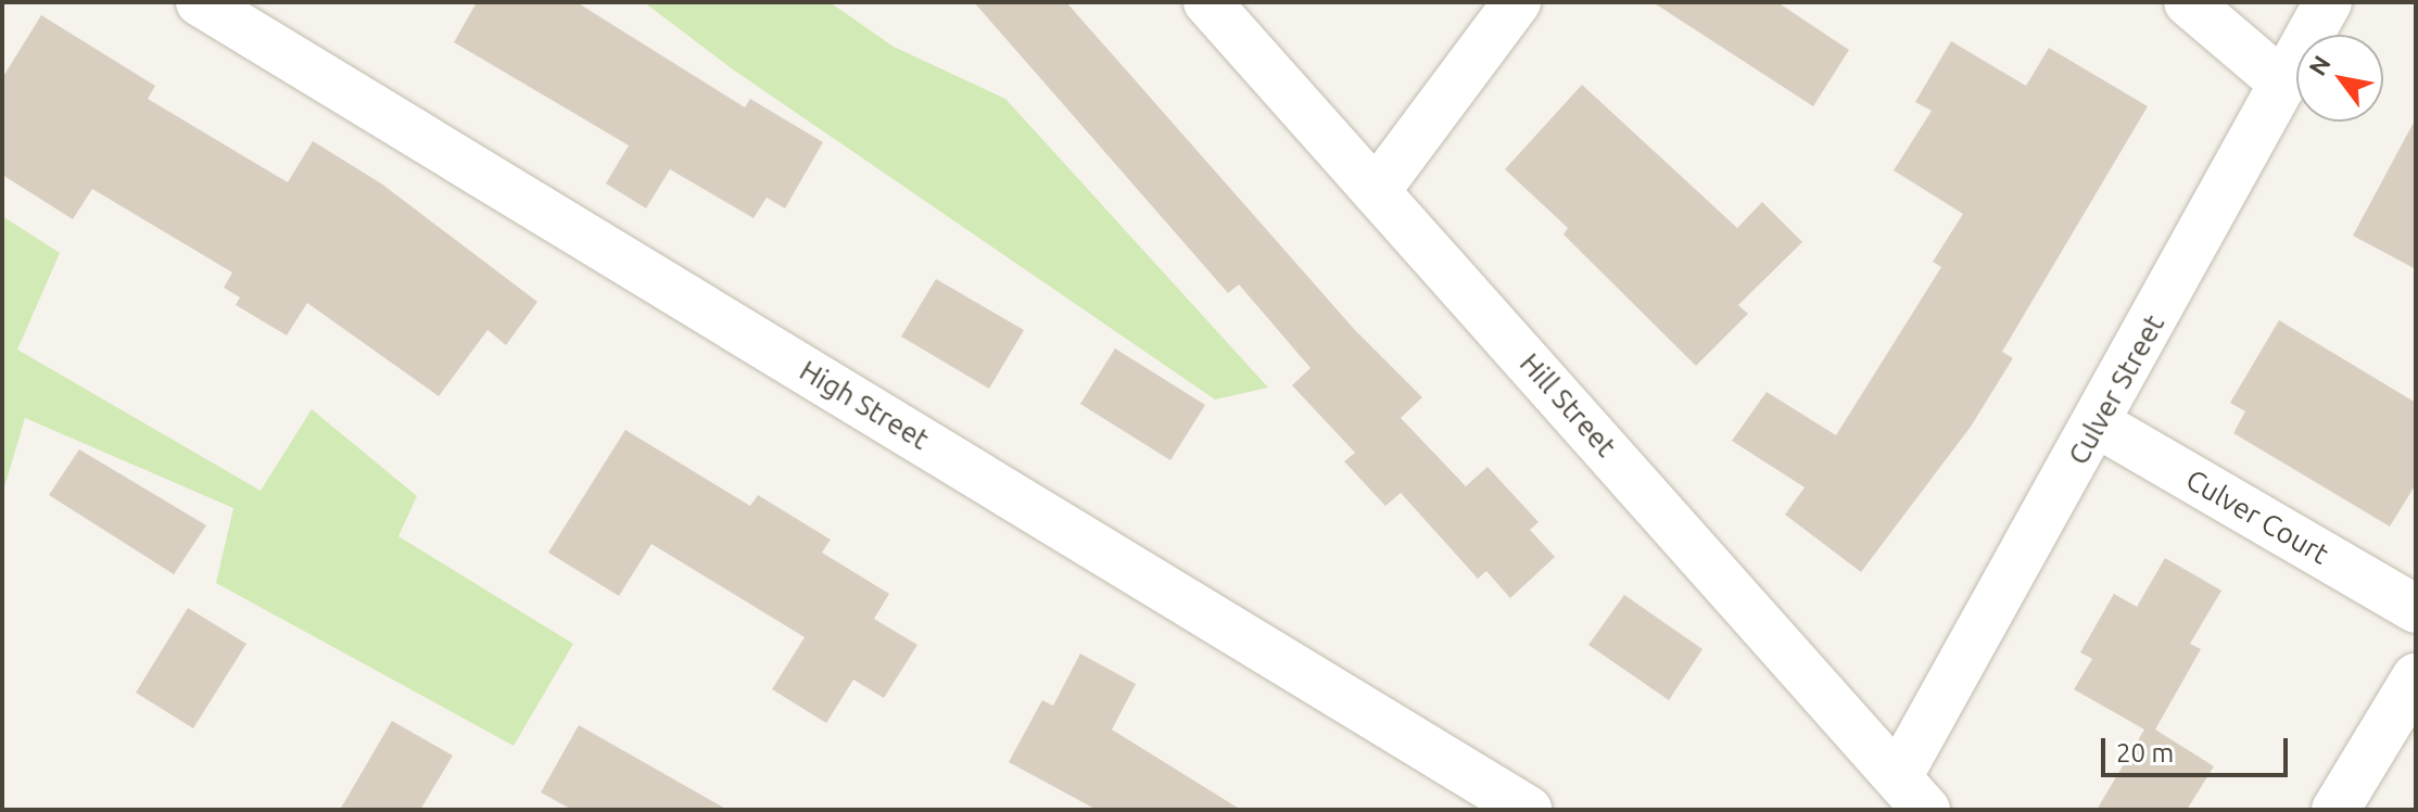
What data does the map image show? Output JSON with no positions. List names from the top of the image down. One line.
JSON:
{"streets":{"street":["Culver Street","High Street","Hill Street","Culver Court"]},"crossings":[["Culver Street","Hill Street"],["Culver Street","Culver Court"]],"scale_bar":"20 m","north":"top left"}
